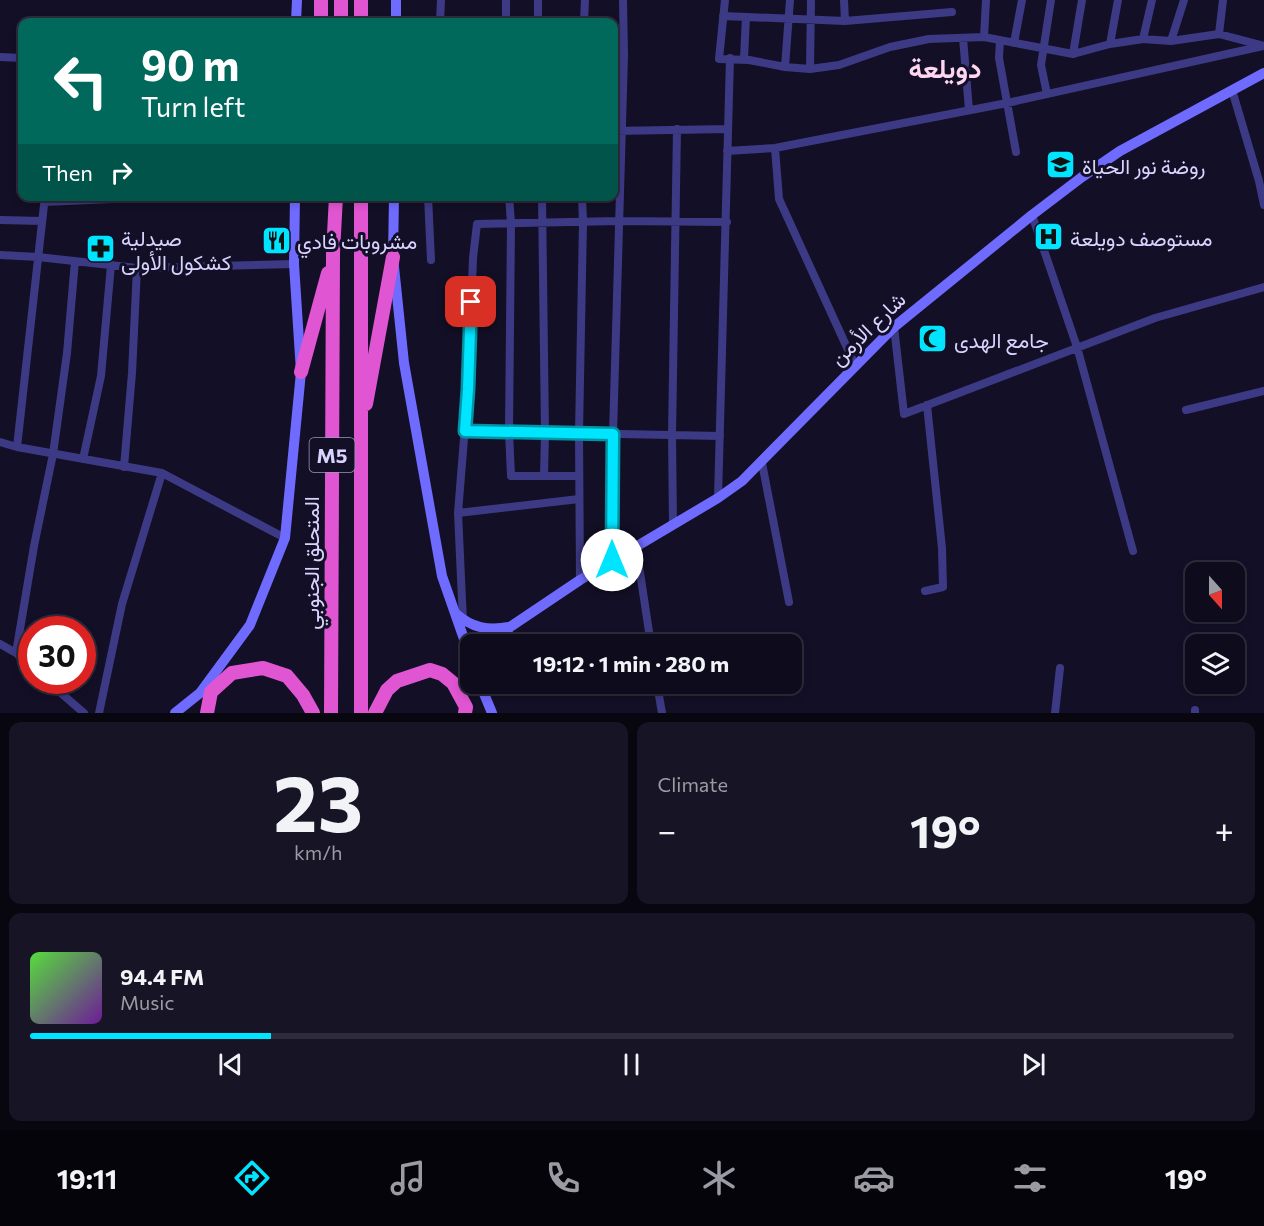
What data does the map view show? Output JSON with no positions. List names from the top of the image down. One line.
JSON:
{"streets":{"highway":["M5","المتحلق الجنوبي"],"main road":["شارع الأرمن"]},"districts":["دويلعة"],"places":{"school or university":["روضة نور الحياة"],"hospital":["مستوصف دويلعة"],"restaurant":["مشروبات فادي"],"pharmacy":["صيدلية كشكول الأولى"],"mosque":["جامع الهدى"]},"north":"bottom","page":{"turn":["90 m","Turn left"],"then":"Then","limit":"30","trip":"19:12 · 1 min · 280 m","tile":[["23","km/h"],"Climate"],"heat":["−","19°","+"],"song":["94.4 FM","Music"],"tabs":["19:11","19°"]}}
